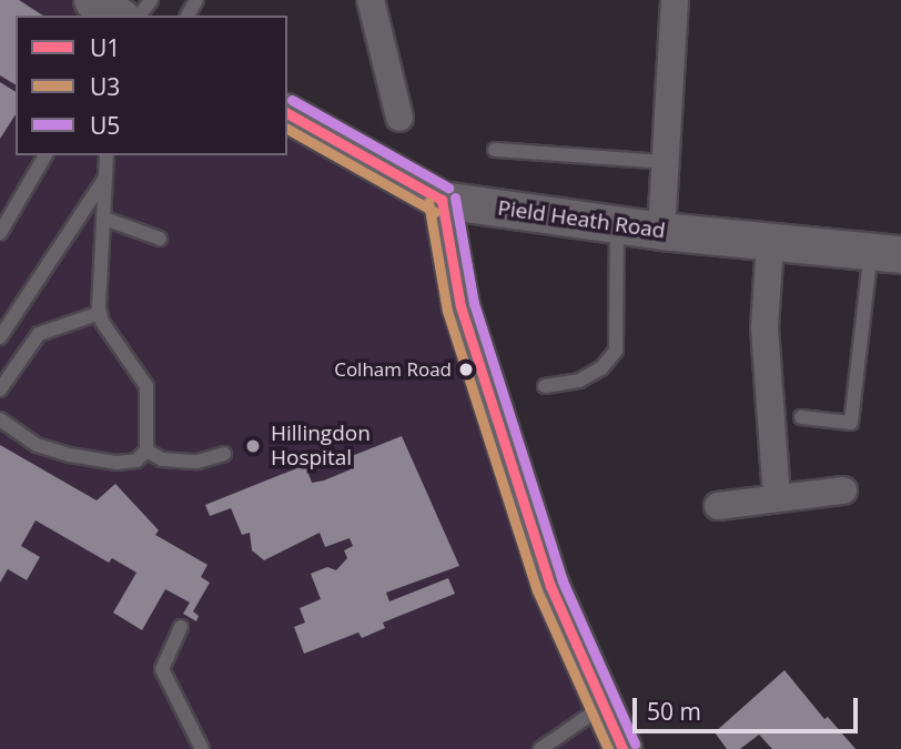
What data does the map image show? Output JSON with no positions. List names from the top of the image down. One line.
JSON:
{"streets":{"street":["Pield Heath Road"]},"places":["Colham Road","Hillingdon Hospital"],"lines":["transit line U5","transit line U1","transit line U3"],"legend":["U1","U3","U5"],"scale_bar":"50 m"}
